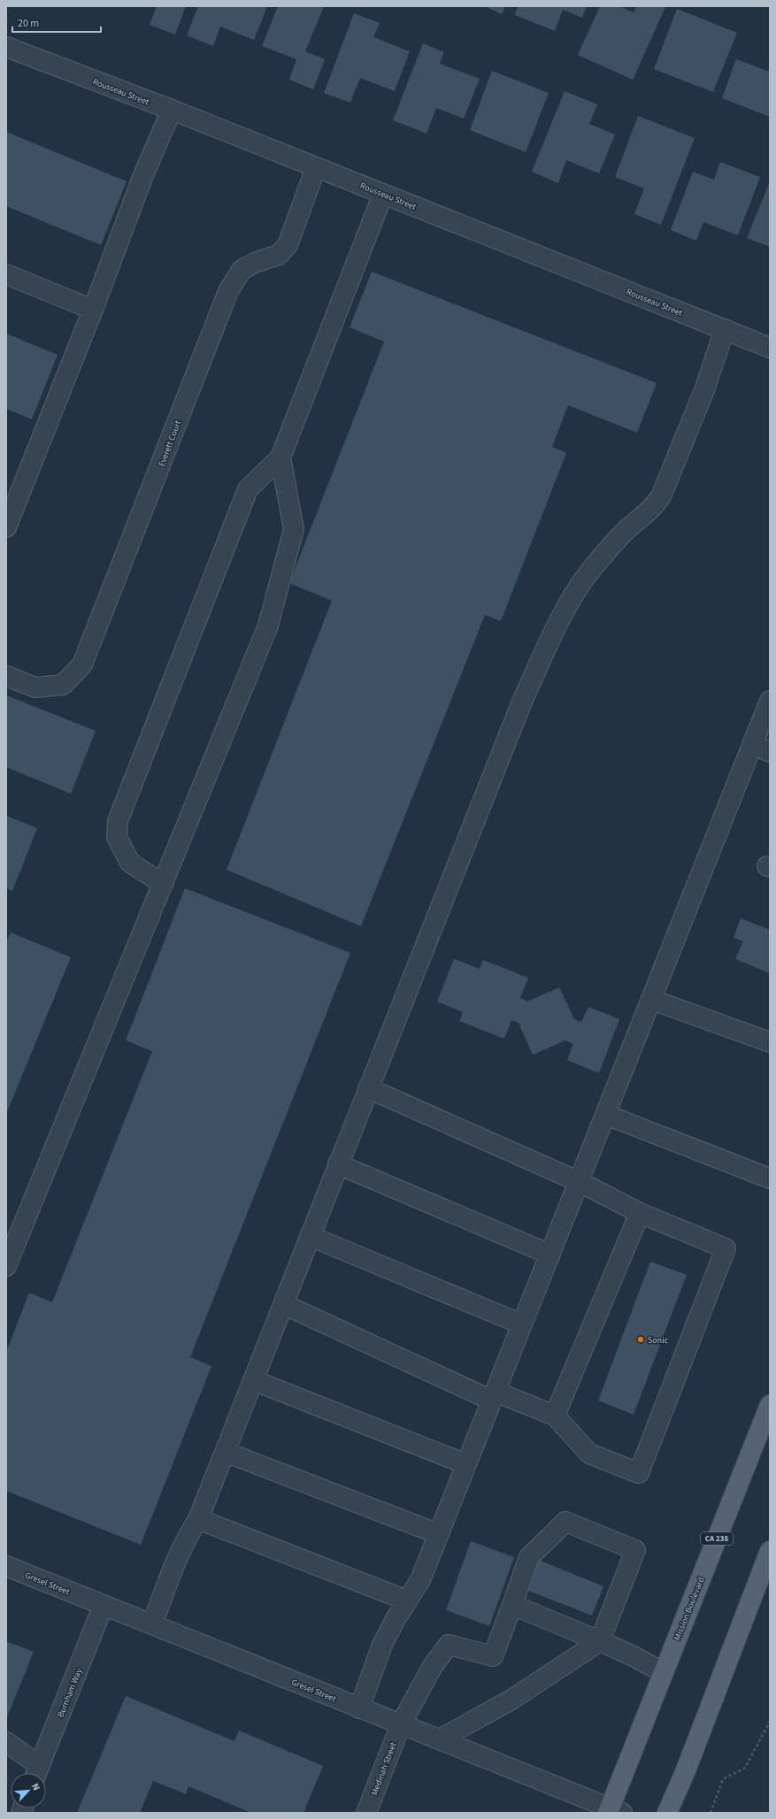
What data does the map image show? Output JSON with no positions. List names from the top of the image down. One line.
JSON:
{"streets":{"main road":["CA 238","Mission Boulevard"],"street":["Rousseau Street","Everett Court","Gresel Street","Burnham Way","Medinah Street"]},"crossings":[["Rousseau Street","Everett Court"],["Gresel Street","Mission Boulevard"],["Gresel Street","Burnham Way"],["Gresel Street","Medinah Street"]],"places":["Sonic"],"scale_bar":"20 m","north":"top right"}
